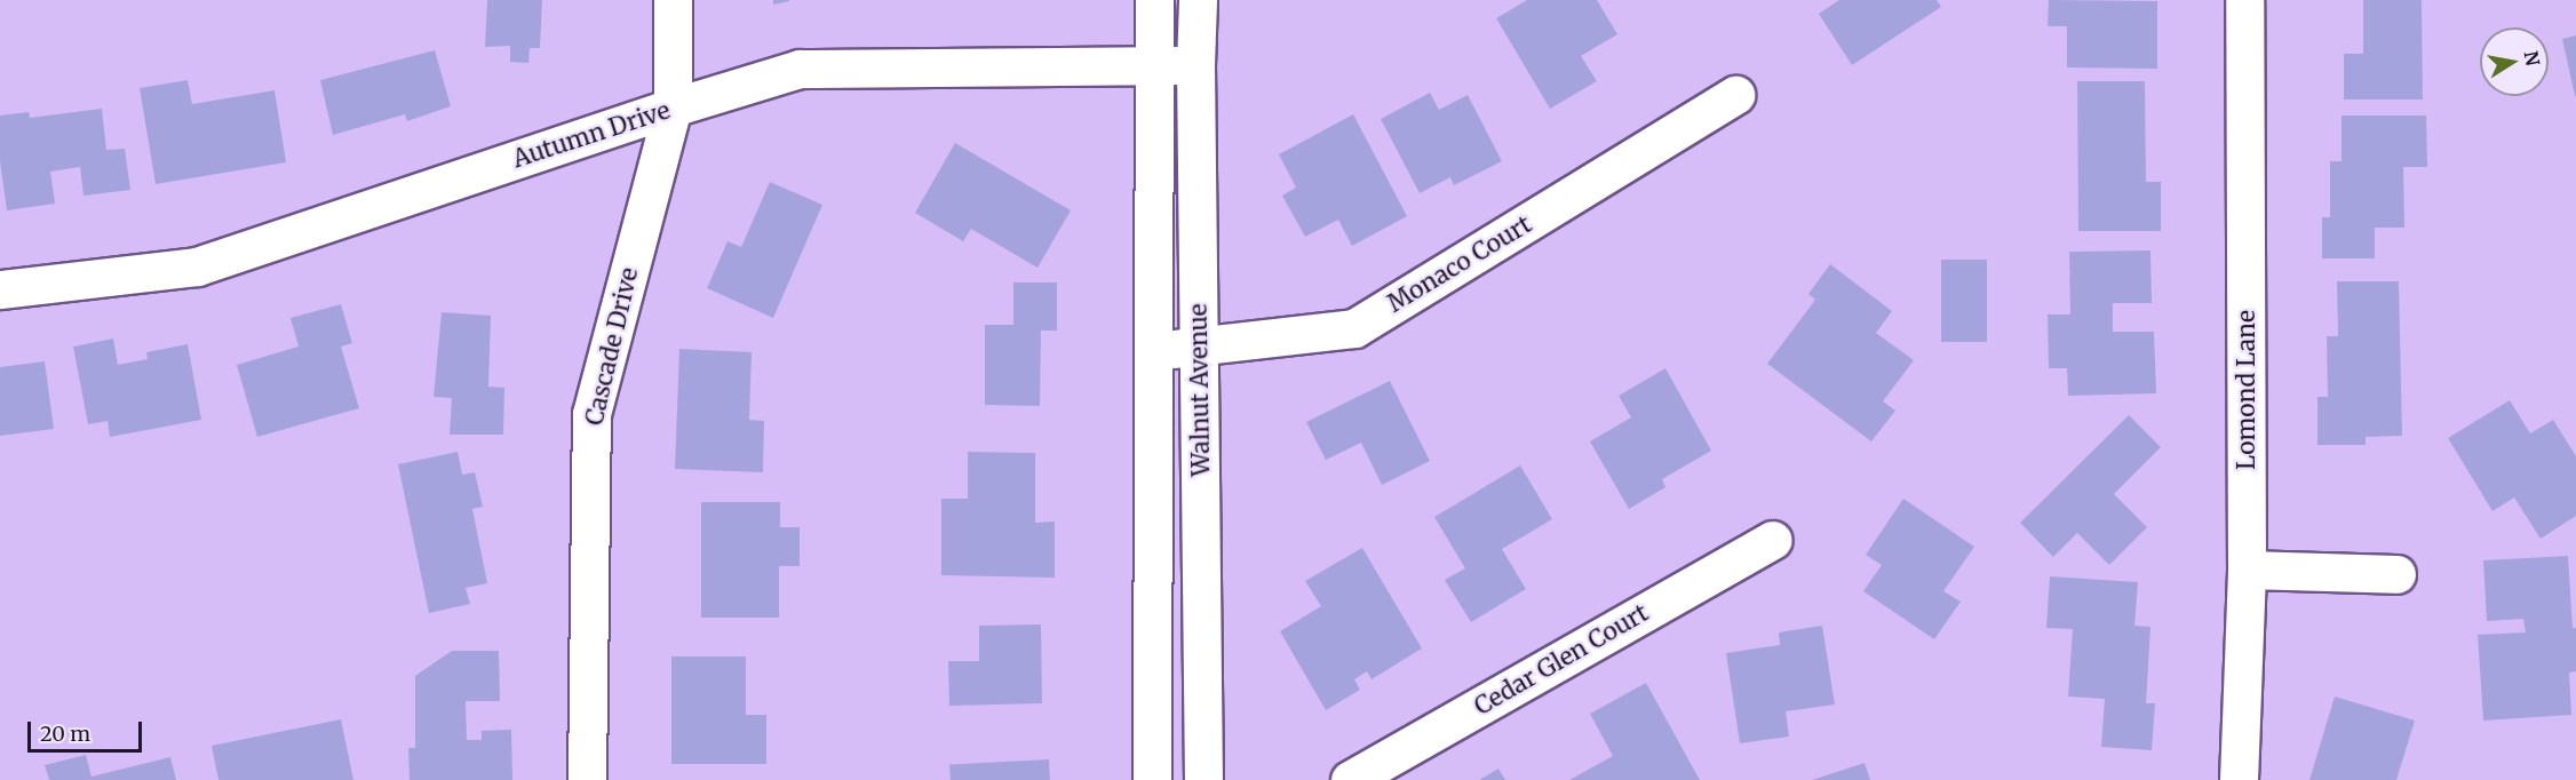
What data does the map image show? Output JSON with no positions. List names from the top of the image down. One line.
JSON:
{"streets":{"street":["Autumn Drive","Monaco Court","Cascade Drive","Walnut Avenue","Lomond Lane","Cedar Glen Court"]},"crossings":[["Autumn Drive","Cascade Drive"],["Autumn Drive","Walnut Avenue"],["Monaco Court","Walnut Avenue"]],"scale_bar":"20 m","north":"right"}
